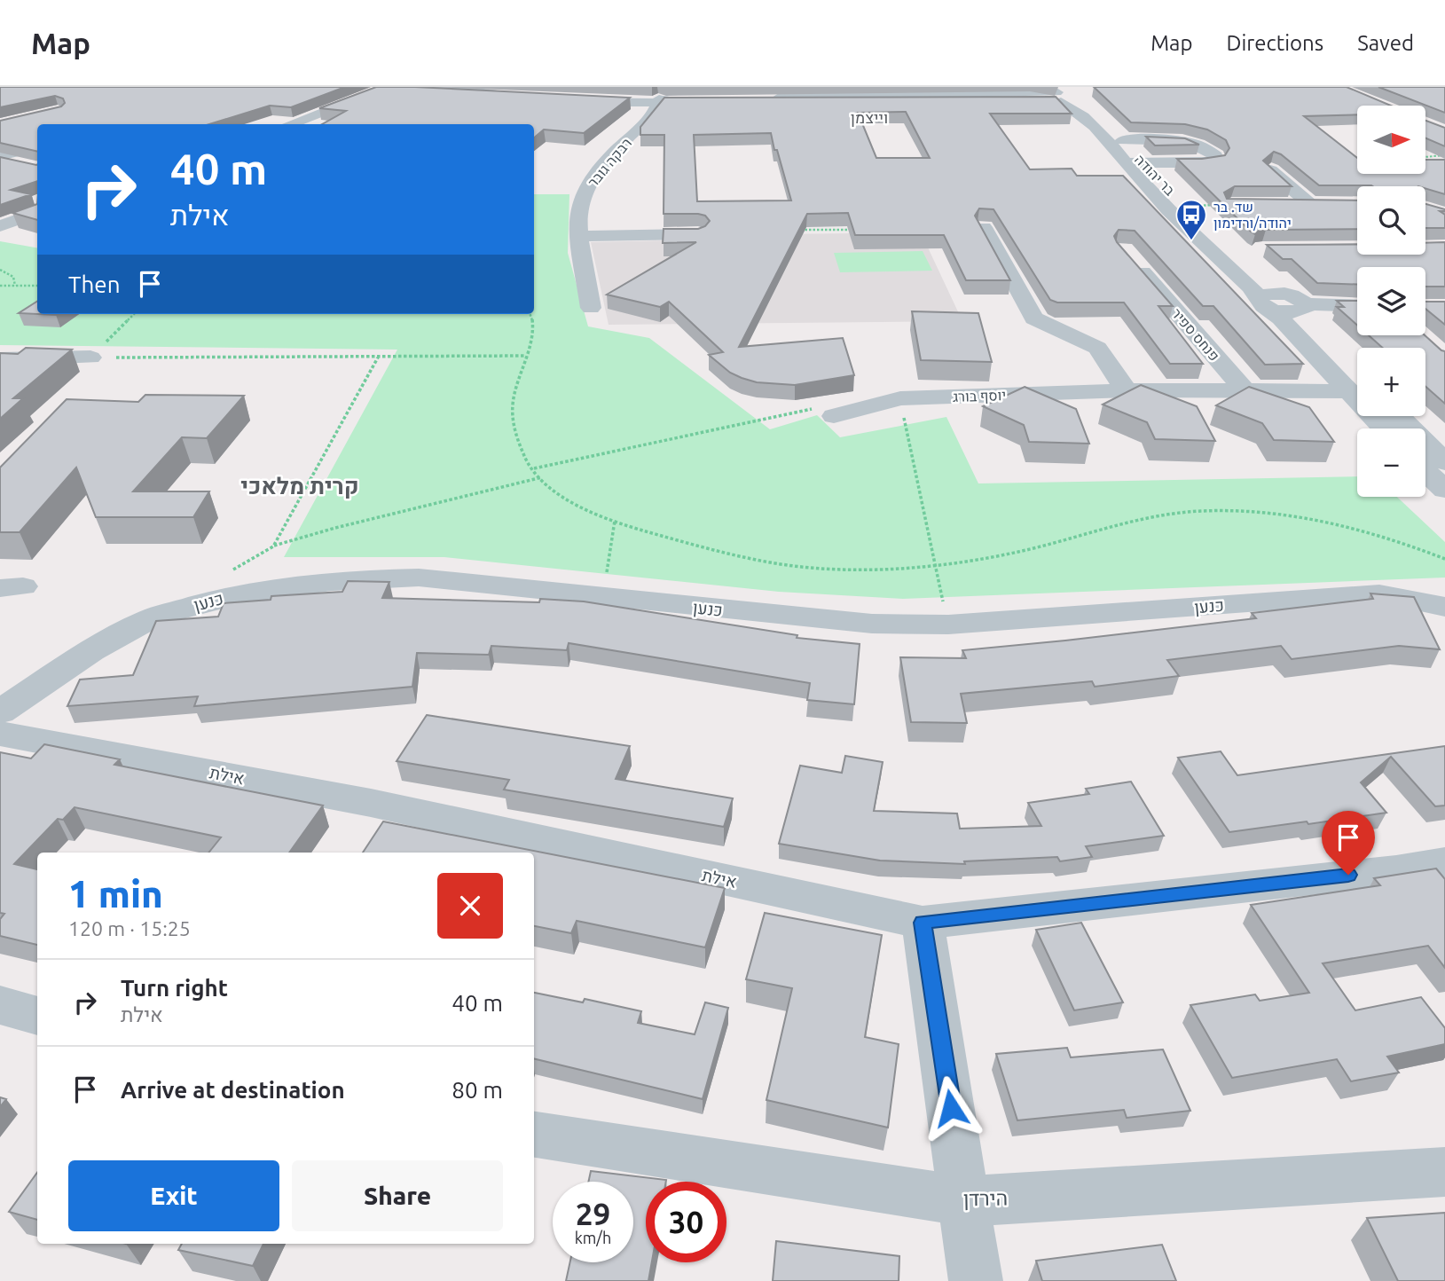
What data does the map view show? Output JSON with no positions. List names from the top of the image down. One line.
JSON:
{"streets":{"street":["רבקה גובר","בר יהודה","פנחס ספיר","יוסף בורג","כנען","אילת","הירדן"]},"crossings":[["בר יהודה","יוסף בורג"],["פנחס ספיר","יוסף בורג"]],"districts":["וייצמן","קרית מלאכי"],"places":{"bus stop":["שד. בר יהודה/ורדימון"]},"north":"right","page":{"header":"Map","nav":["Map","Directions","Saved"],"map_buttons":["+","−"],"turn":["40 m","אילת"],"then":"Then","heading":["1 min","120 m · 15:25"],"list":[{"name":"Turn right","note":"אילת","value":"40 m"},{"name":"Arrive at destination","value":"80 m"}],"buttons":["Exit","Share"],"speed":"29 km/h","limit":"30"}}
